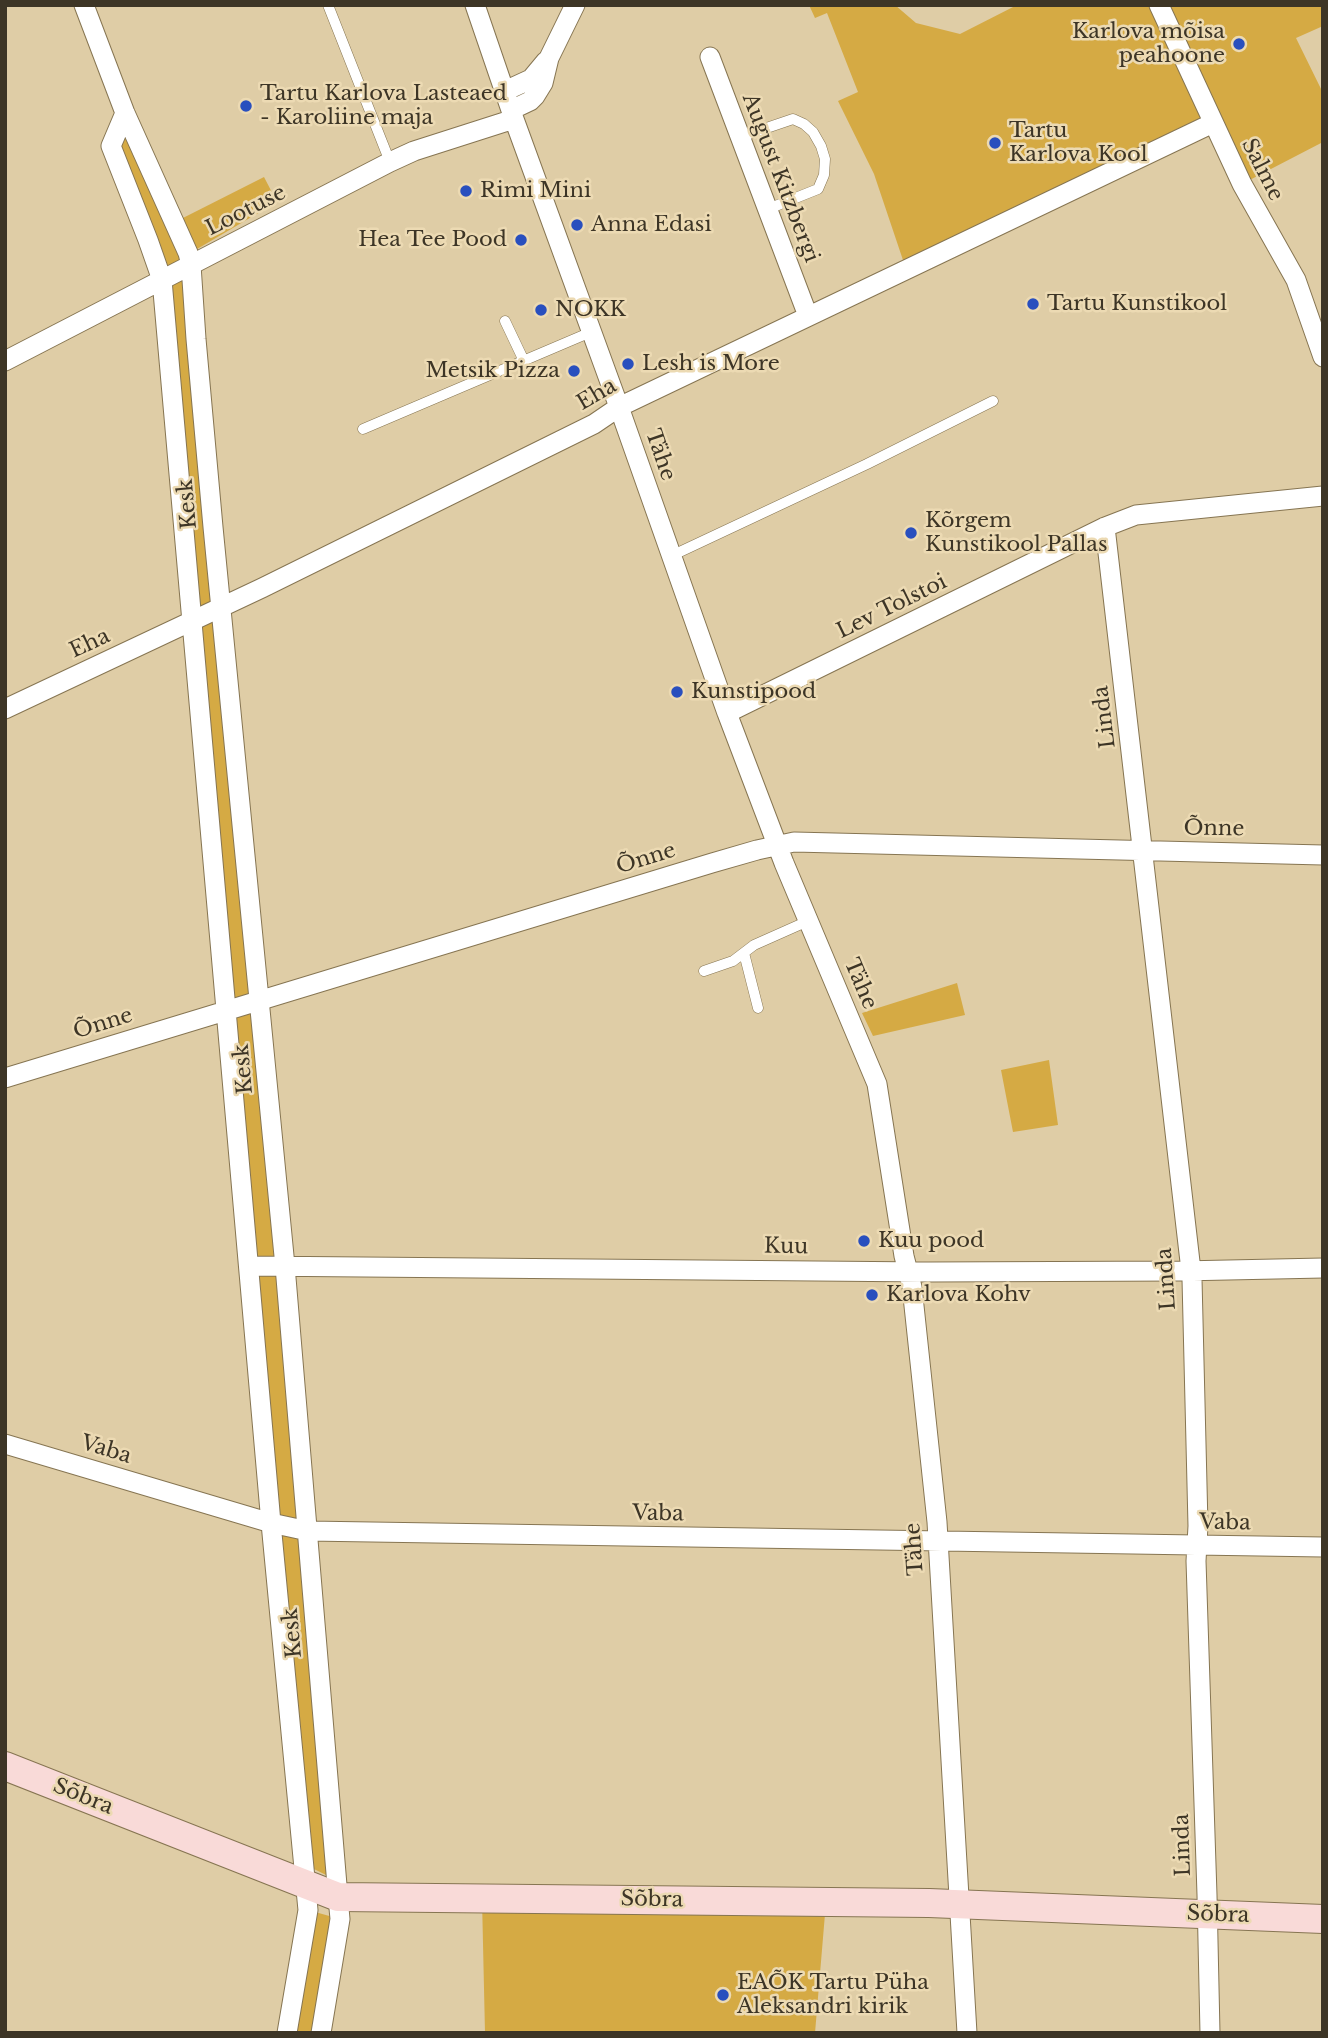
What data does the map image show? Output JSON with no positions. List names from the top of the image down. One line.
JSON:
{"streets":{"street":["Salme","August Kitzbergi","Lootuse","Eha","Tähe","Kesk","Lev Tolstoi","Linda","Õnne","Kuu","Vaba","Sõbra"]},"crossings":[["Salme","Eha"],["August Kitzbergi","Eha"],["Lootuse","Tähe"],["Lootuse","Kesk"],["Eha","Tähe"],["Eha","Kesk"],["Tähe","Lev Tolstoi"],["Tähe","Õnne"],["Tähe","Kuu"],["Tähe","Vaba"],["Tähe","Sõbra"],["Kesk","Õnne"],["Kesk","Kuu"],["Kesk","Vaba"],["Kesk","Sõbra"],["Lev Tolstoi","Linda"],["Linda","Õnne"],["Linda","Kuu"],["Linda","Vaba"],["Linda","Sõbra"]],"places":["Karlova mõisa peahoone","Tartu Karlova Lasteaed - Karoliine maja","Tartu Karlova Kool","Rimi Mini","Anna Edasi","Hea Tee Pood","Tartu Kunstikool","NOKK","Lesh is More","Metsik Pizza","Kõrgem Kunstikool Pallas","Kunstipood","Kuu pood","Karlova Kohv","EAÕK Tartu Püha Aleksandri kirik"]}
